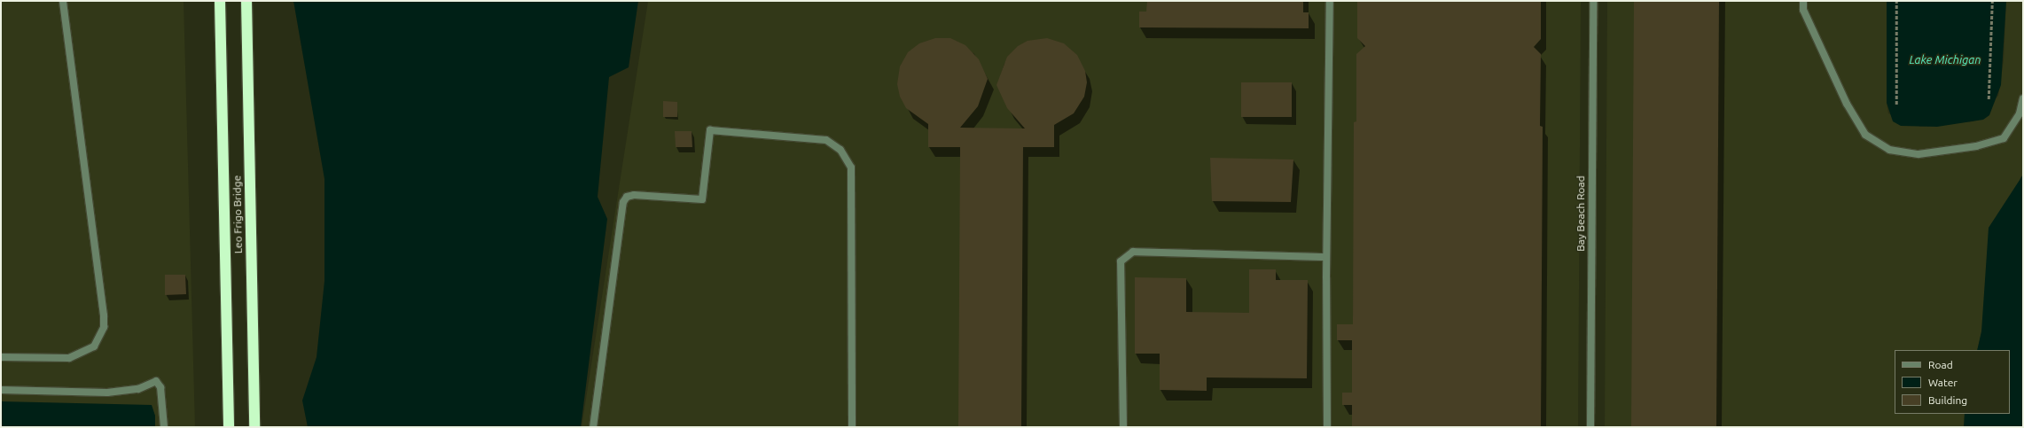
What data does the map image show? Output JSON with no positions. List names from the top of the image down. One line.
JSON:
{"streets":{"highway":["Leo Frigo Bridge"],"street":["Bay Beach Road"]},"water":["Lake Michigan"],"legend":["Road","Water","Building"]}
